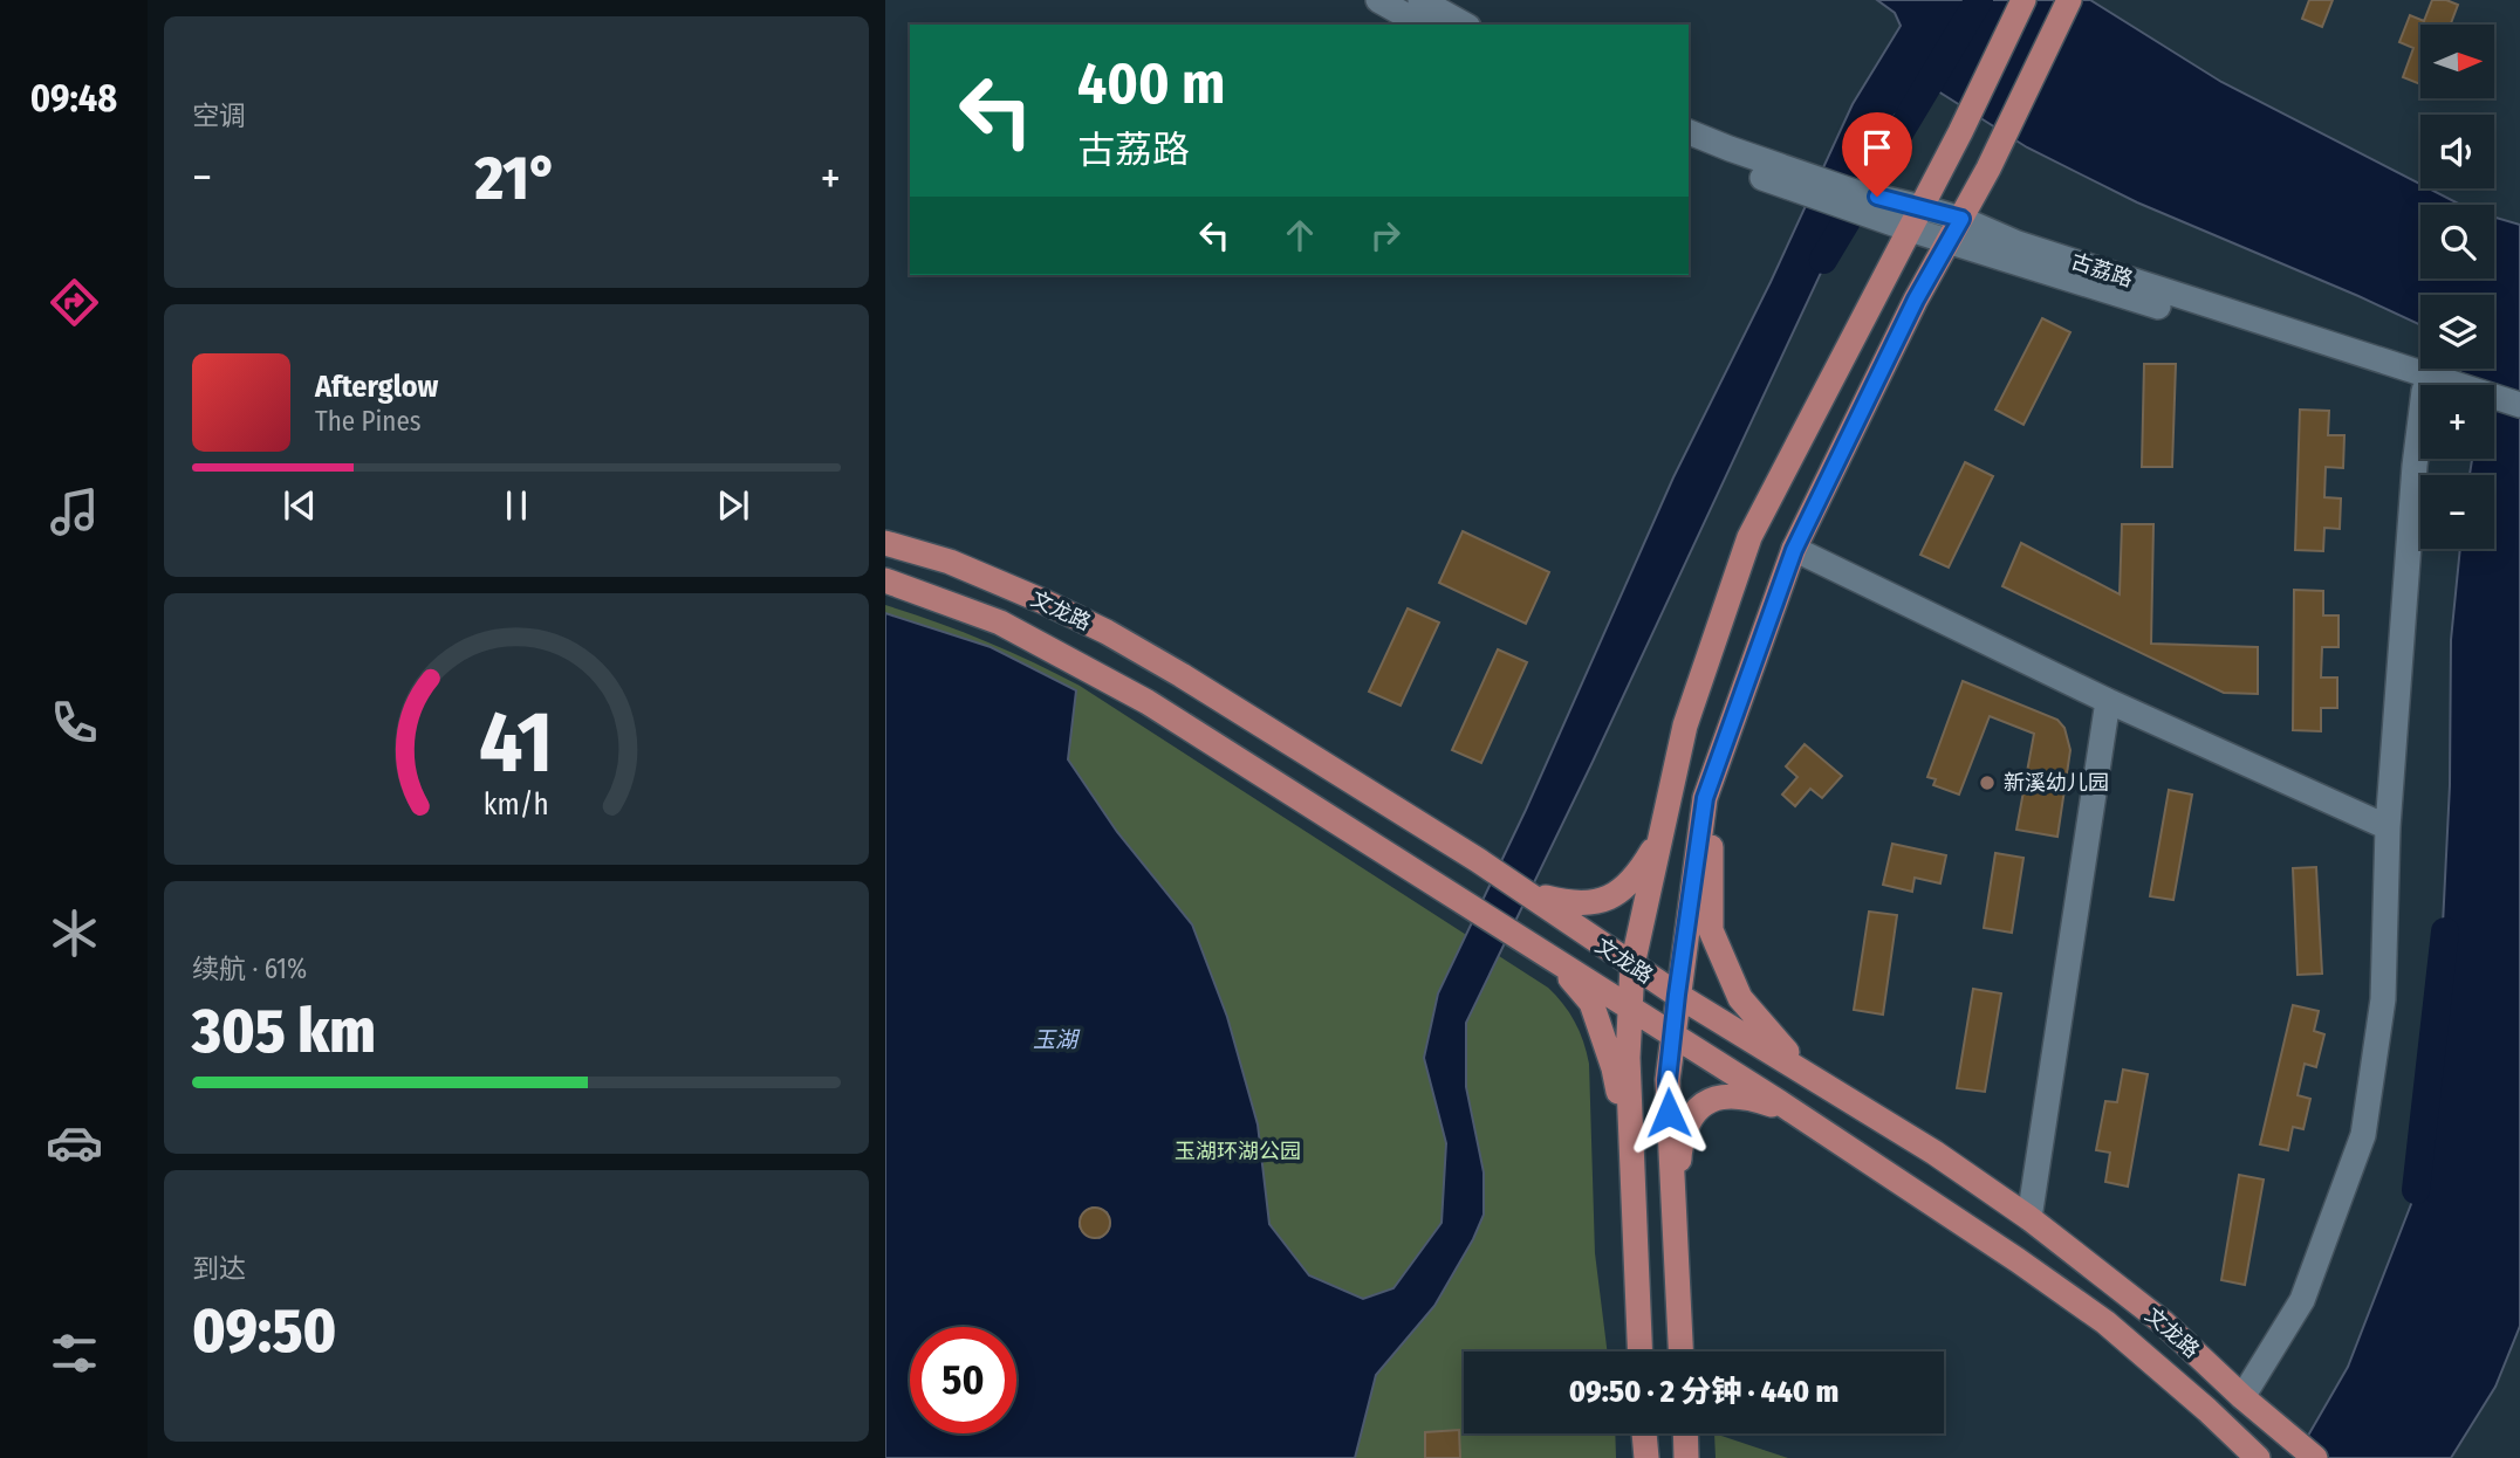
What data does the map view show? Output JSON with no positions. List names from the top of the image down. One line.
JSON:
{"streets":{"main road":["文龙路"],"street":["古荔路"]},"water":["玉湖"],"parks":["玉湖环湖公园"],"places":["新溪幼儿园"],"north":"right","page":{"tabs":"09:48","tile":["空调",["续航 · 61%","305 km"],["到达","09:50"]],"map_buttons":["+","−"],"turn":["400 m","古荔路"],"heat":["−","21°","+"],"song":["Afterglow","The Pines"],"limit":"50","trip":"09:50 · 2 分钟 · 440 m","gauge":["41","km/h"]}}
